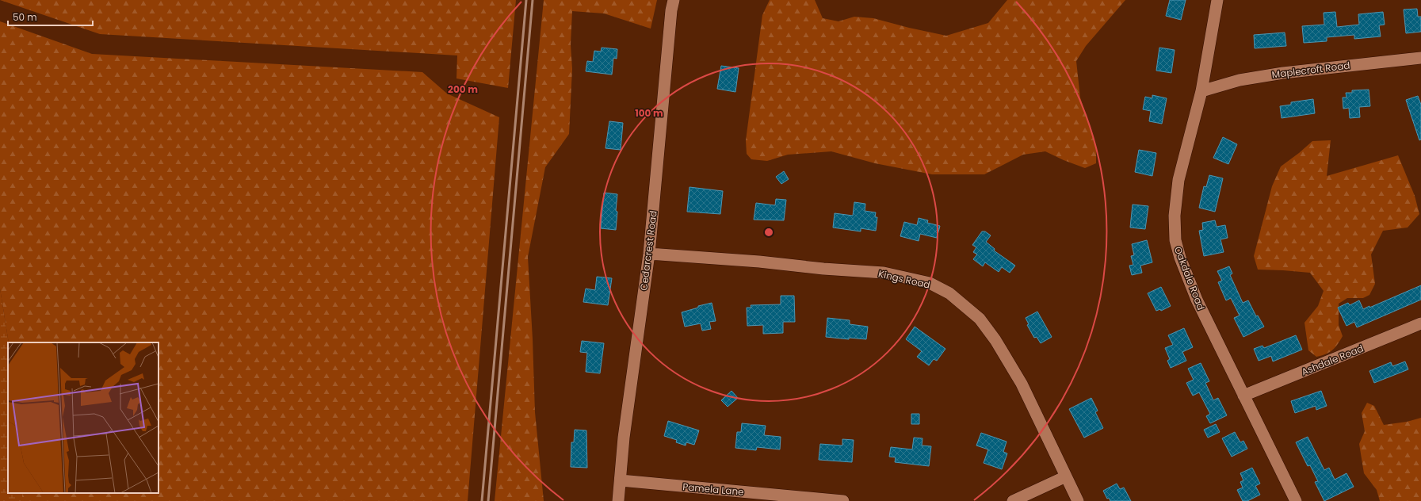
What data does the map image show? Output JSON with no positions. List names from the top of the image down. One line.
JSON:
{"streets":{"street":["Maplecroft Road","Cedarcrest Road","Oakdale Road","Kings Road","Ashdale Road","Pamela Lane"]},"crossings":[["Maplecroft Road","Oakdale Road"],["Cedarcrest Road","Kings Road"],["Cedarcrest Road","Pamela Lane"],["Oakdale Road","Ashdale Road"]],"scale_bar":"50 m","rings":["200 m","100 m"]}
